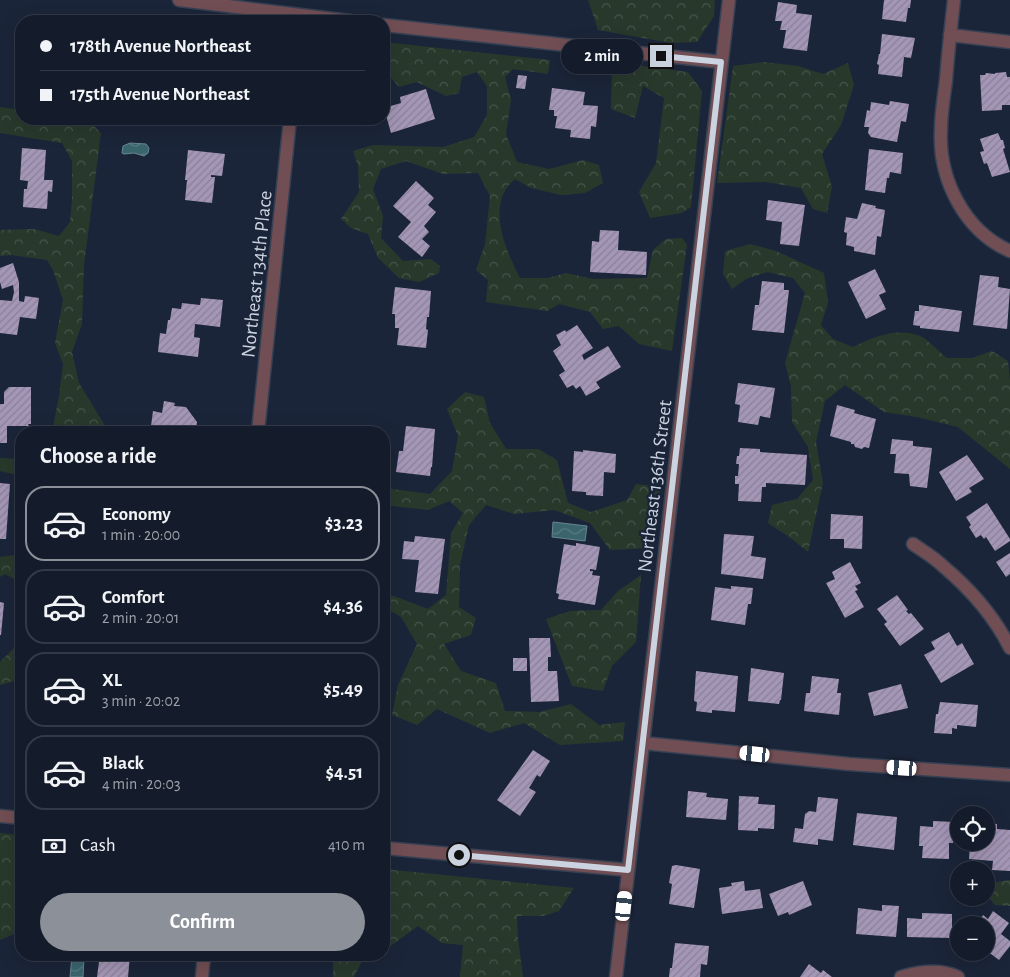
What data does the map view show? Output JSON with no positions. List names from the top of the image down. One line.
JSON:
{"streets":{"street":["Northeast 134th Place","Northeast 136th Street"]},"page":{"banner":["178th Avenue Northeast","175th Avenue Northeast"],"bubble":"2 min","heading":"Choose a ride","list":[{"name":"Economy","note":"1 min · 20:00","value":"$3.23"},{"name":"Comfort","note":"2 min · 20:01","value":"$4.36"},{"name":"XL","note":"3 min · 20:02","value":"$5.49"},{"name":"Black","note":"4 min · 20:03","value":"$4.51"}],"map_buttons":["+","−"],"pay":["Cash","410 m"],"buttons":"Confirm"}}
